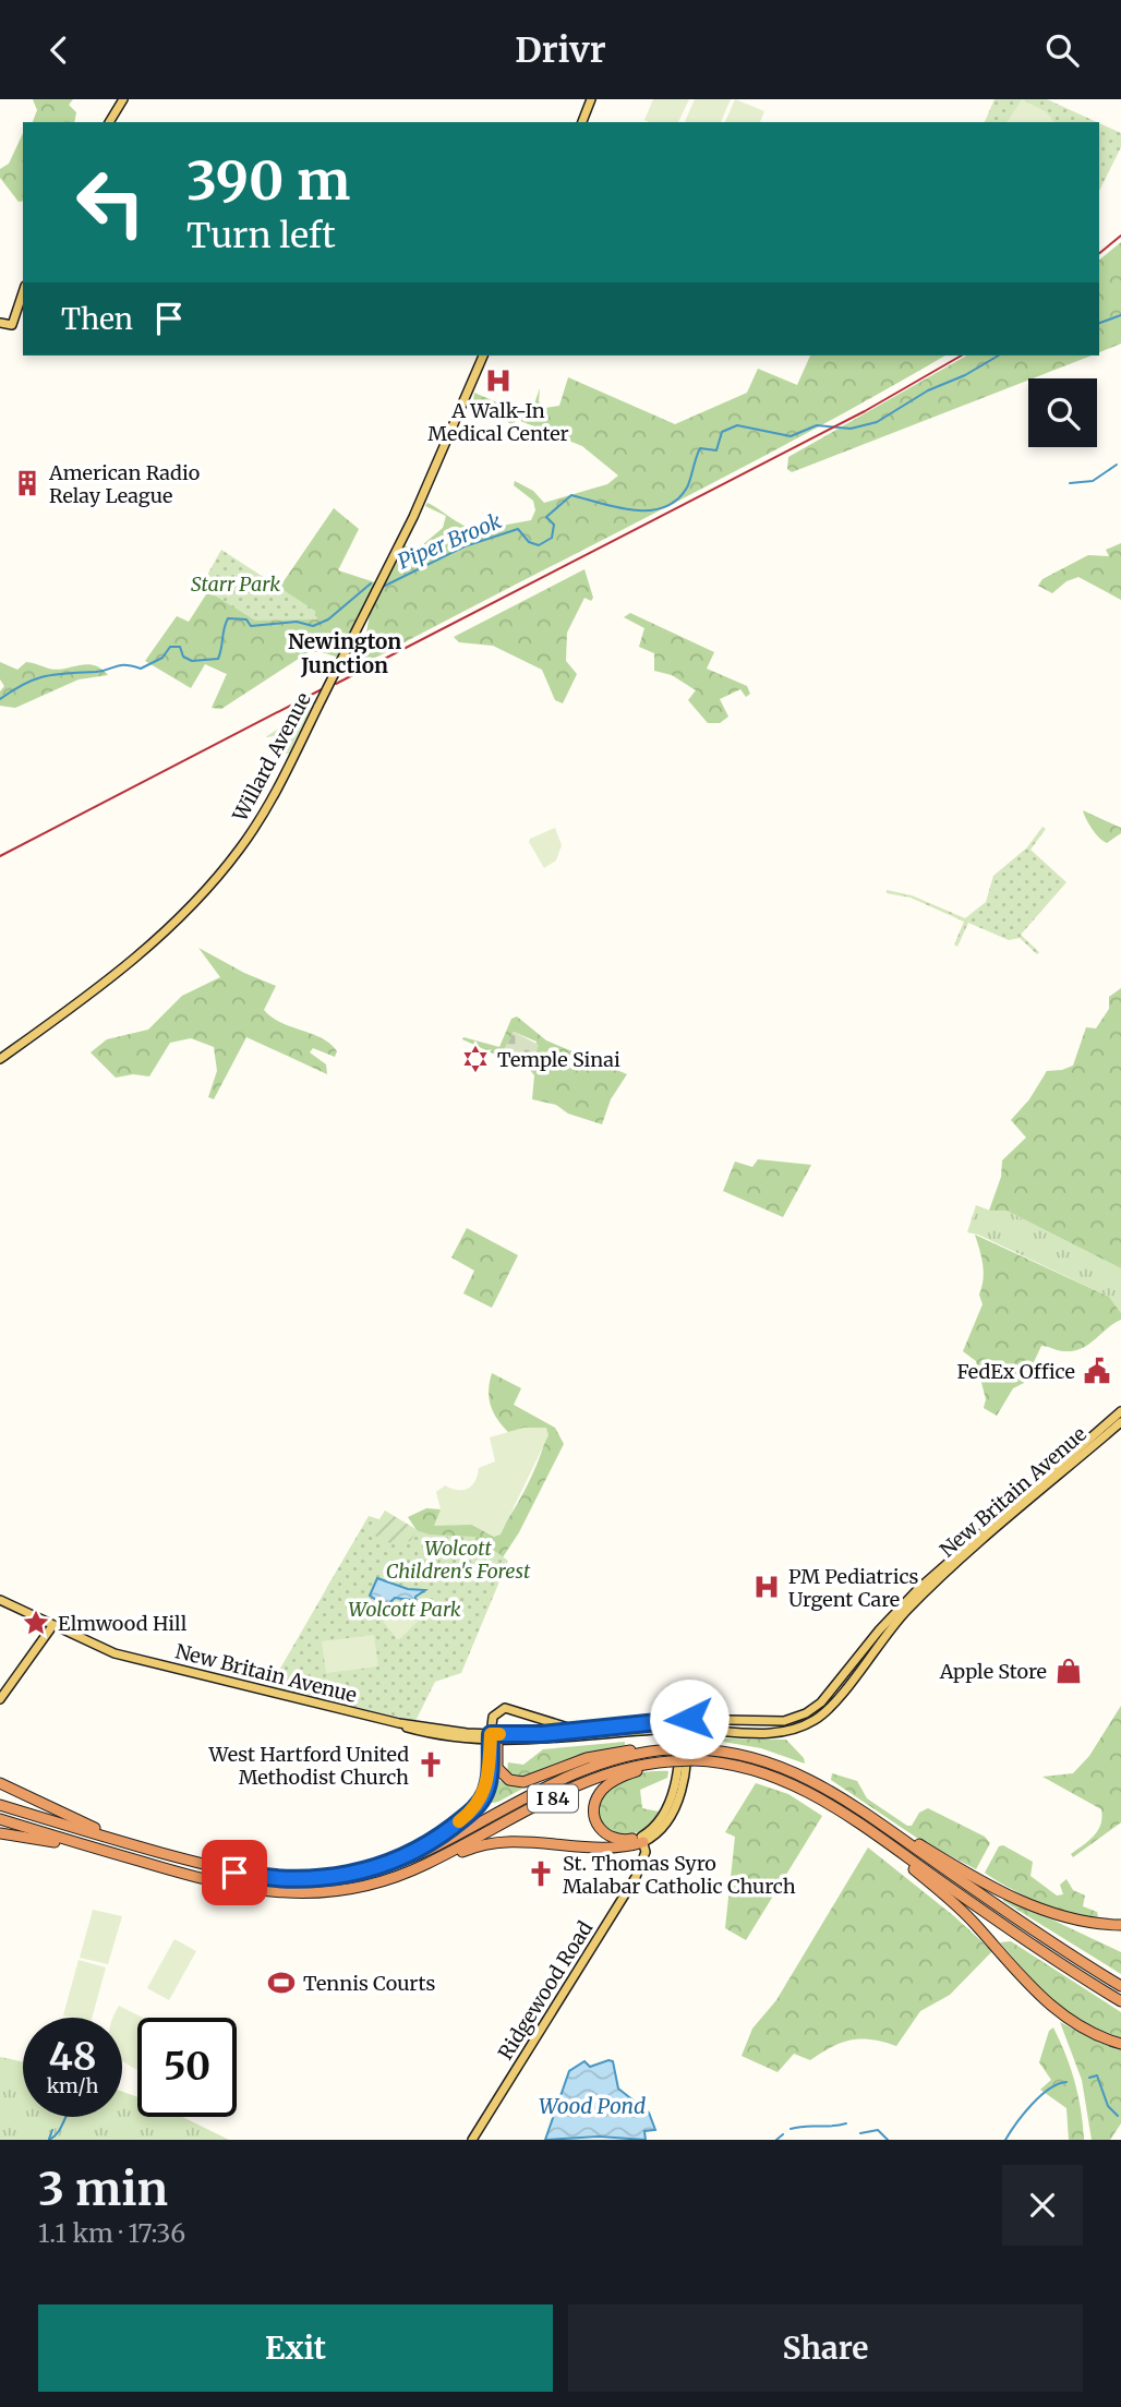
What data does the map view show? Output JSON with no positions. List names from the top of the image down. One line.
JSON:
{"streets":{"highway":["I 84"],"main road":["Willard Avenue","New Britain Avenue","Ridgewood Road"]},"districts":["Newington Junction"],"water":["Piper Brook","Wood Pond"],"parks":["Starr Park","Wolcott Children's Forest","Wolcott Park"],"places":{"hospital":["A Walk-In Medical Center","PM Pediatrics Urgent Care"],"building":["American Radio Relay League"],"synagogue":["Temple Sinai"],"public building":["FedEx Office"],"place":["Elmwood Hill"],"shop":["Apple Store"],"church":["West Hartford United Methodist Church","St. Thomas Syro Malabar Catholic Church"],"sports":["Tennis Courts"]},"page":{"header":"Drivr","turn":["390 m","Turn left"],"then":"Then","speed":"48 km/h","limit":"50","heading":["3 min","1.1 km · 17:36"],"buttons":["Exit","Share"]}}
